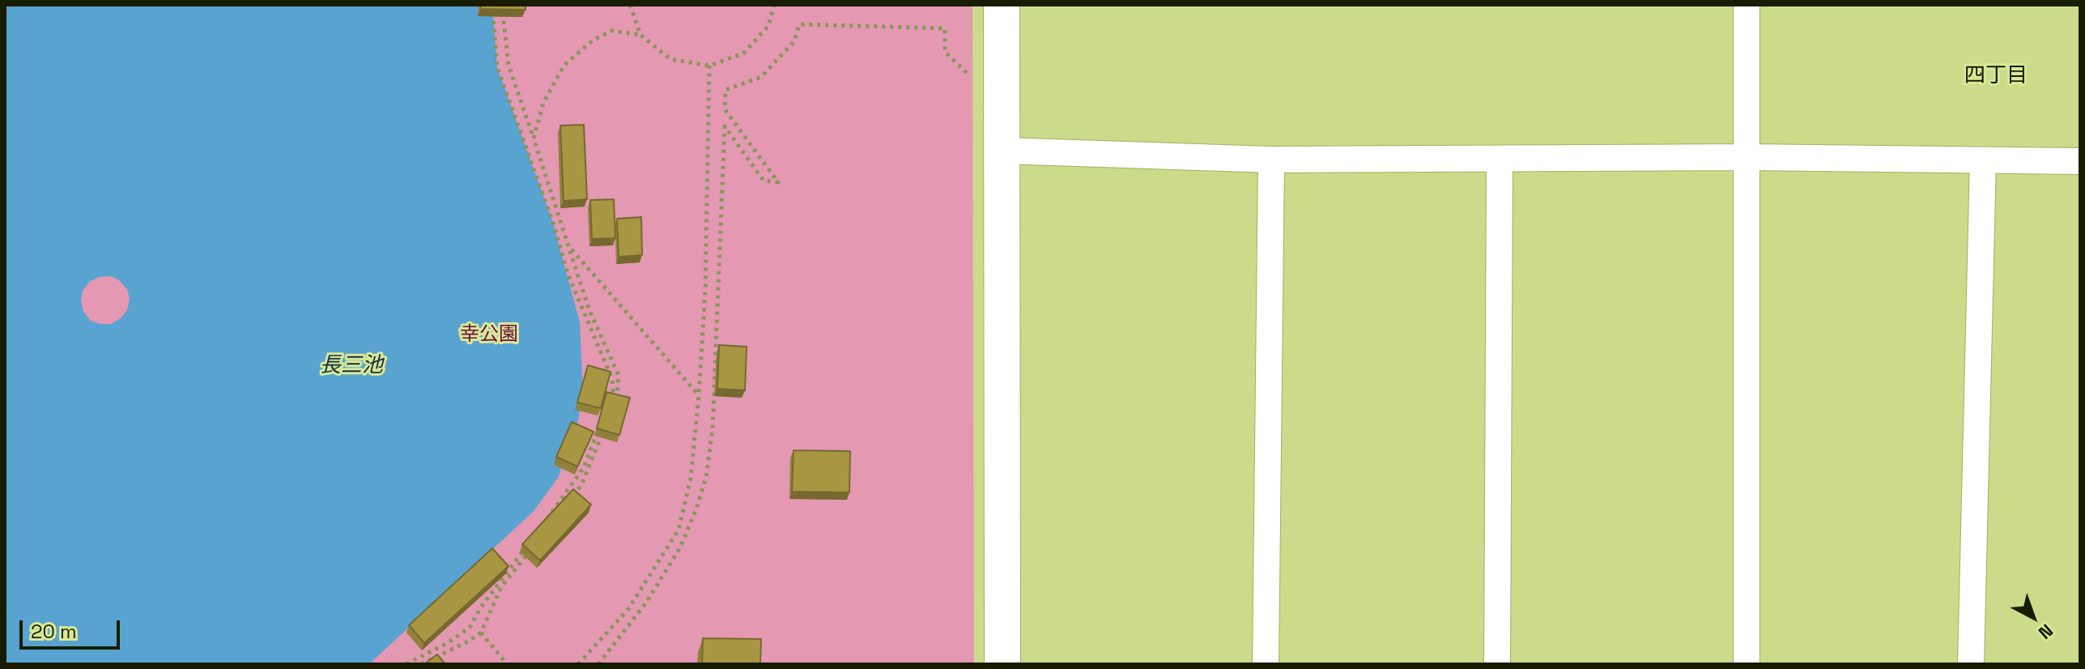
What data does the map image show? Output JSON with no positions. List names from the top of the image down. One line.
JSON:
{"districts":["四丁目"],"water":["長三池"],"parks":["幸公園"],"scale_bar":"20 m","north":"bottom right"}
